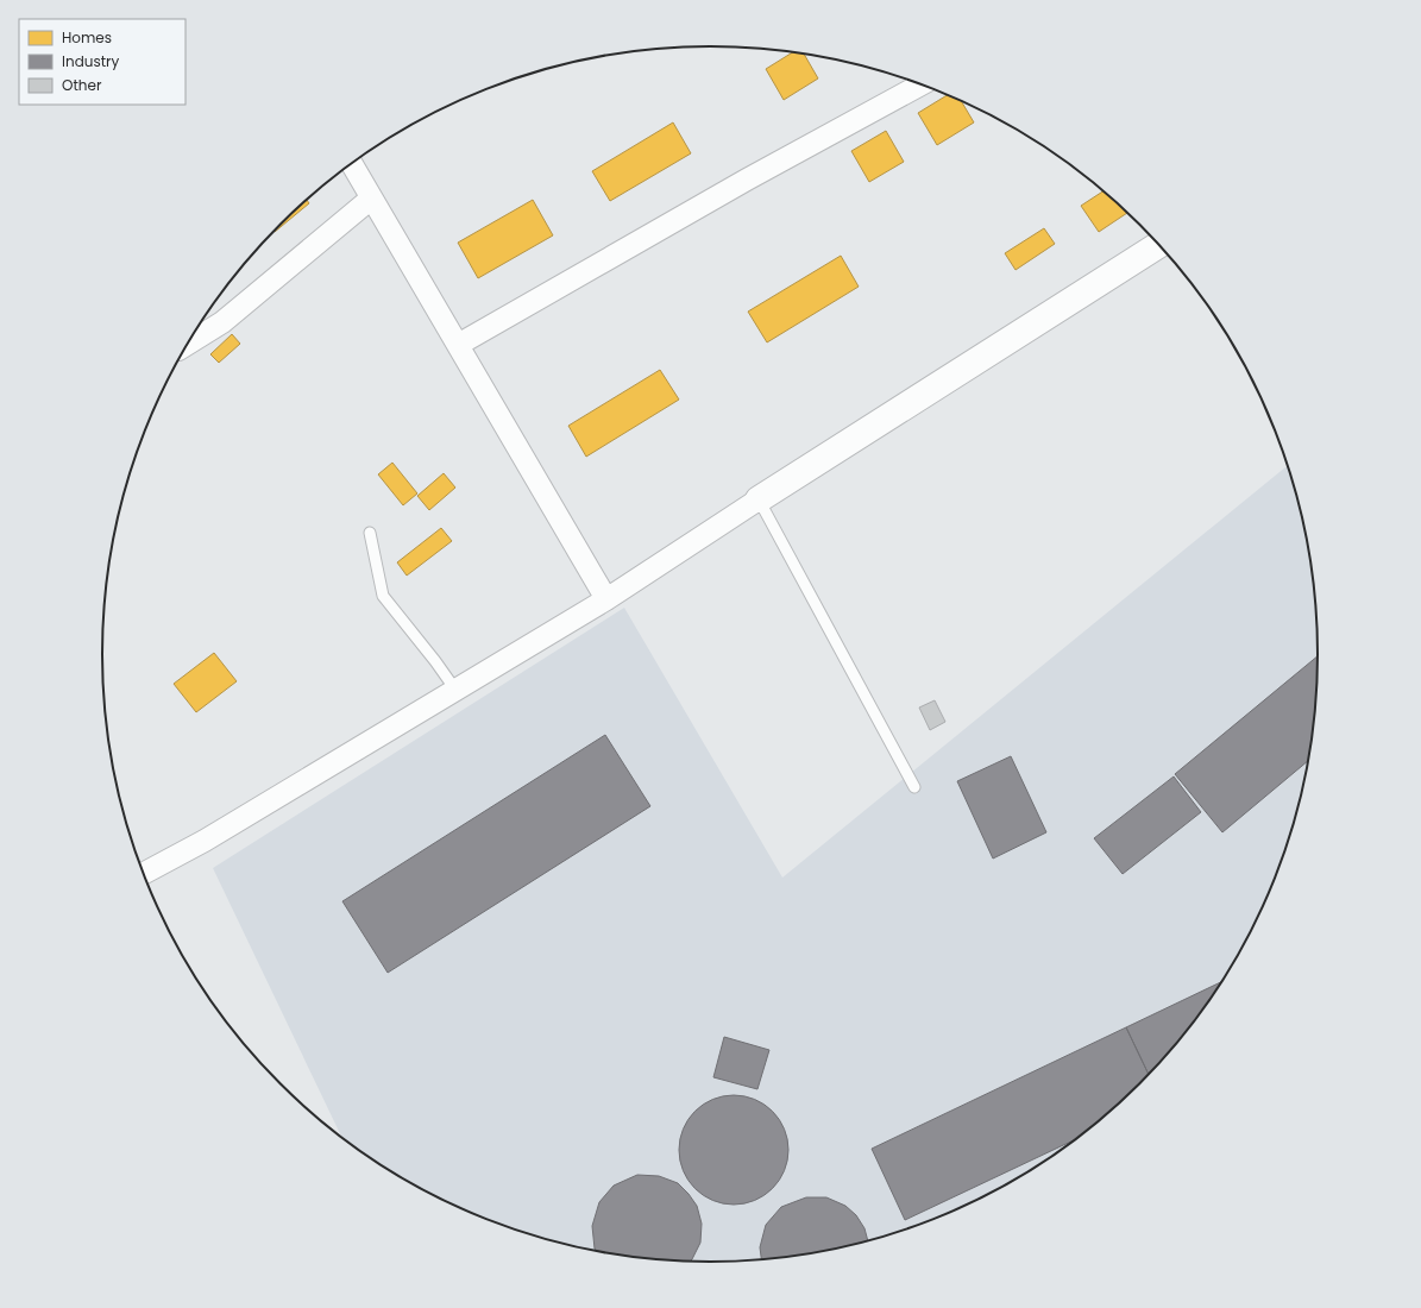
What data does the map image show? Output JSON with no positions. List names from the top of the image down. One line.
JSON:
{"legend":["Homes","Industry","Other"]}
